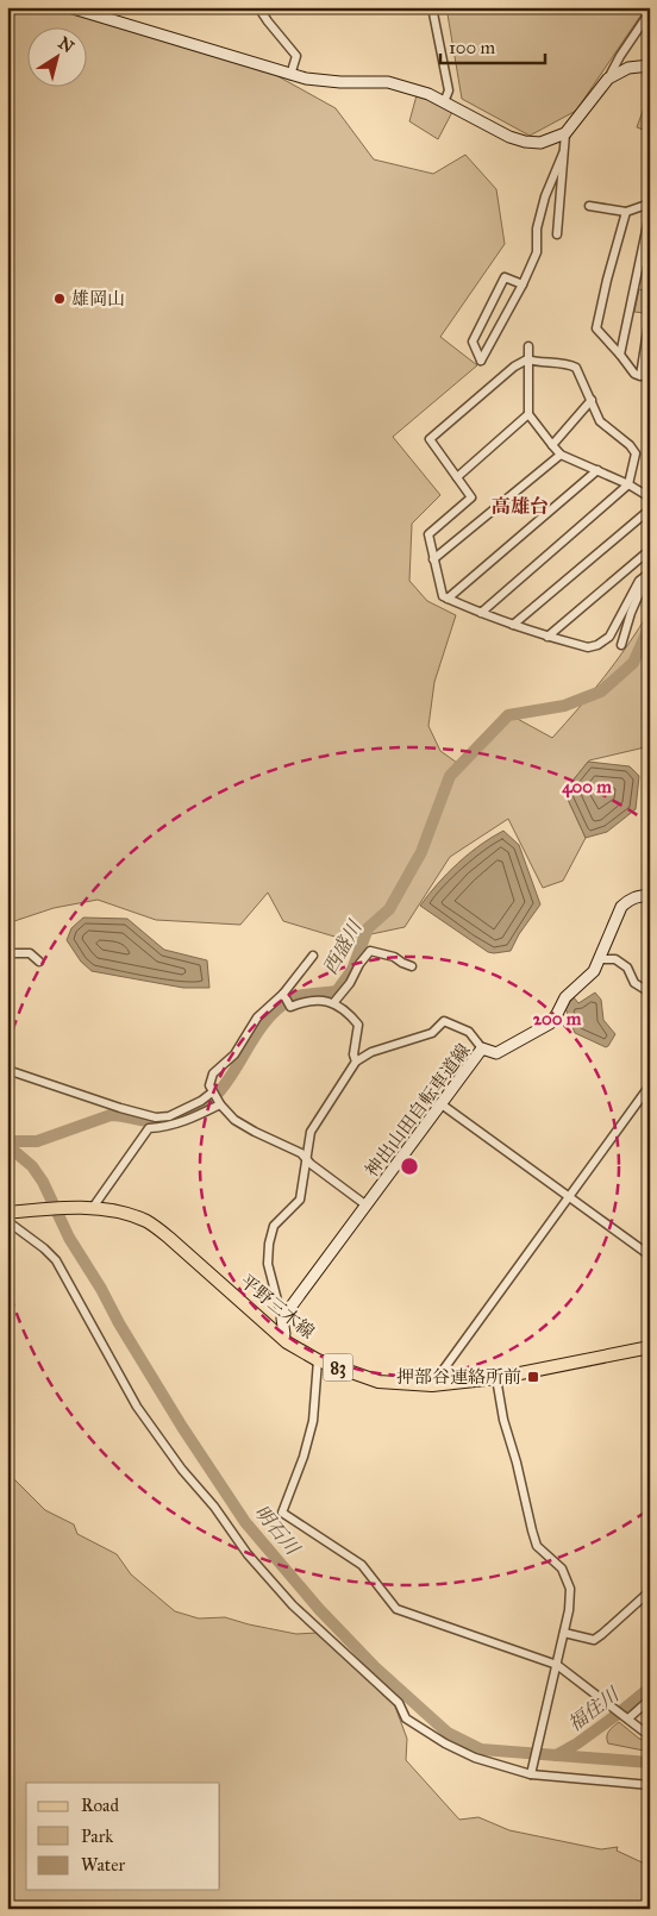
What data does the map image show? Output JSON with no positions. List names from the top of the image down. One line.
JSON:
{"streets":{"main road":["平野三木線","83"],"street":["神出山田自転車道線"]},"districts":["高雄台"],"water":["西盛川","明石川","福住川"],"places":{"other":["雄岡山"],"transit":["押部谷連絡所前"]},"legend":["Road","Park","Water"],"scale_bar":"100 m","north":"top right","rings":["400 m","200 m"]}
